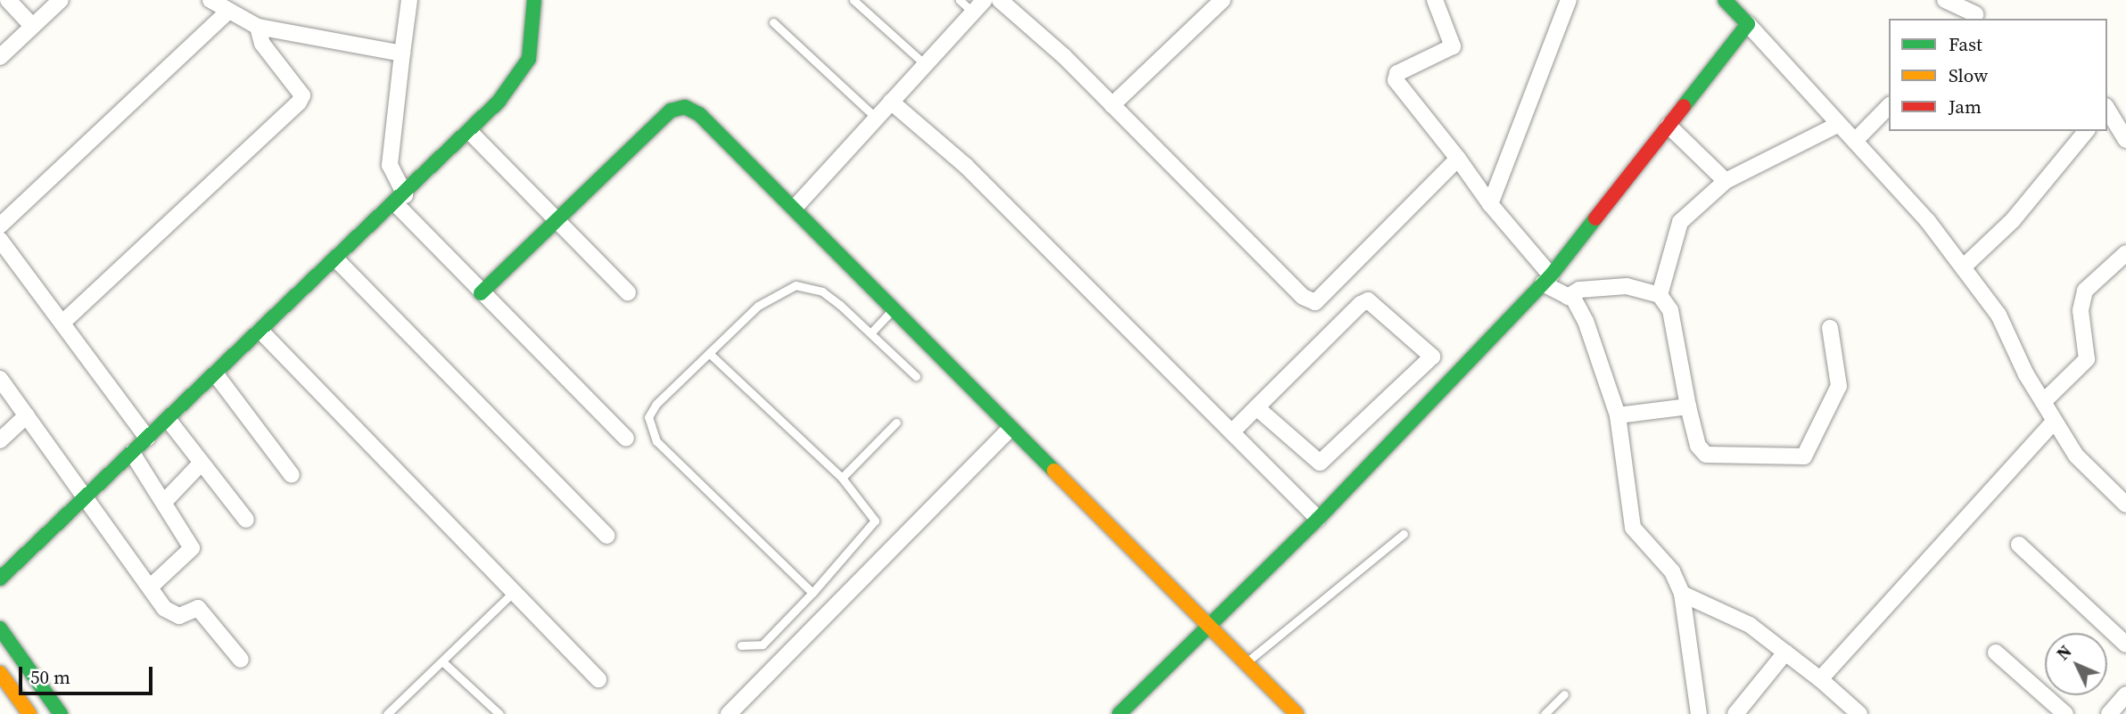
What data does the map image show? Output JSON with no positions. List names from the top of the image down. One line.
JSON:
{"legend":["Fast","Slow","Jam"],"scale_bar":"50 m","north":"top left"}
